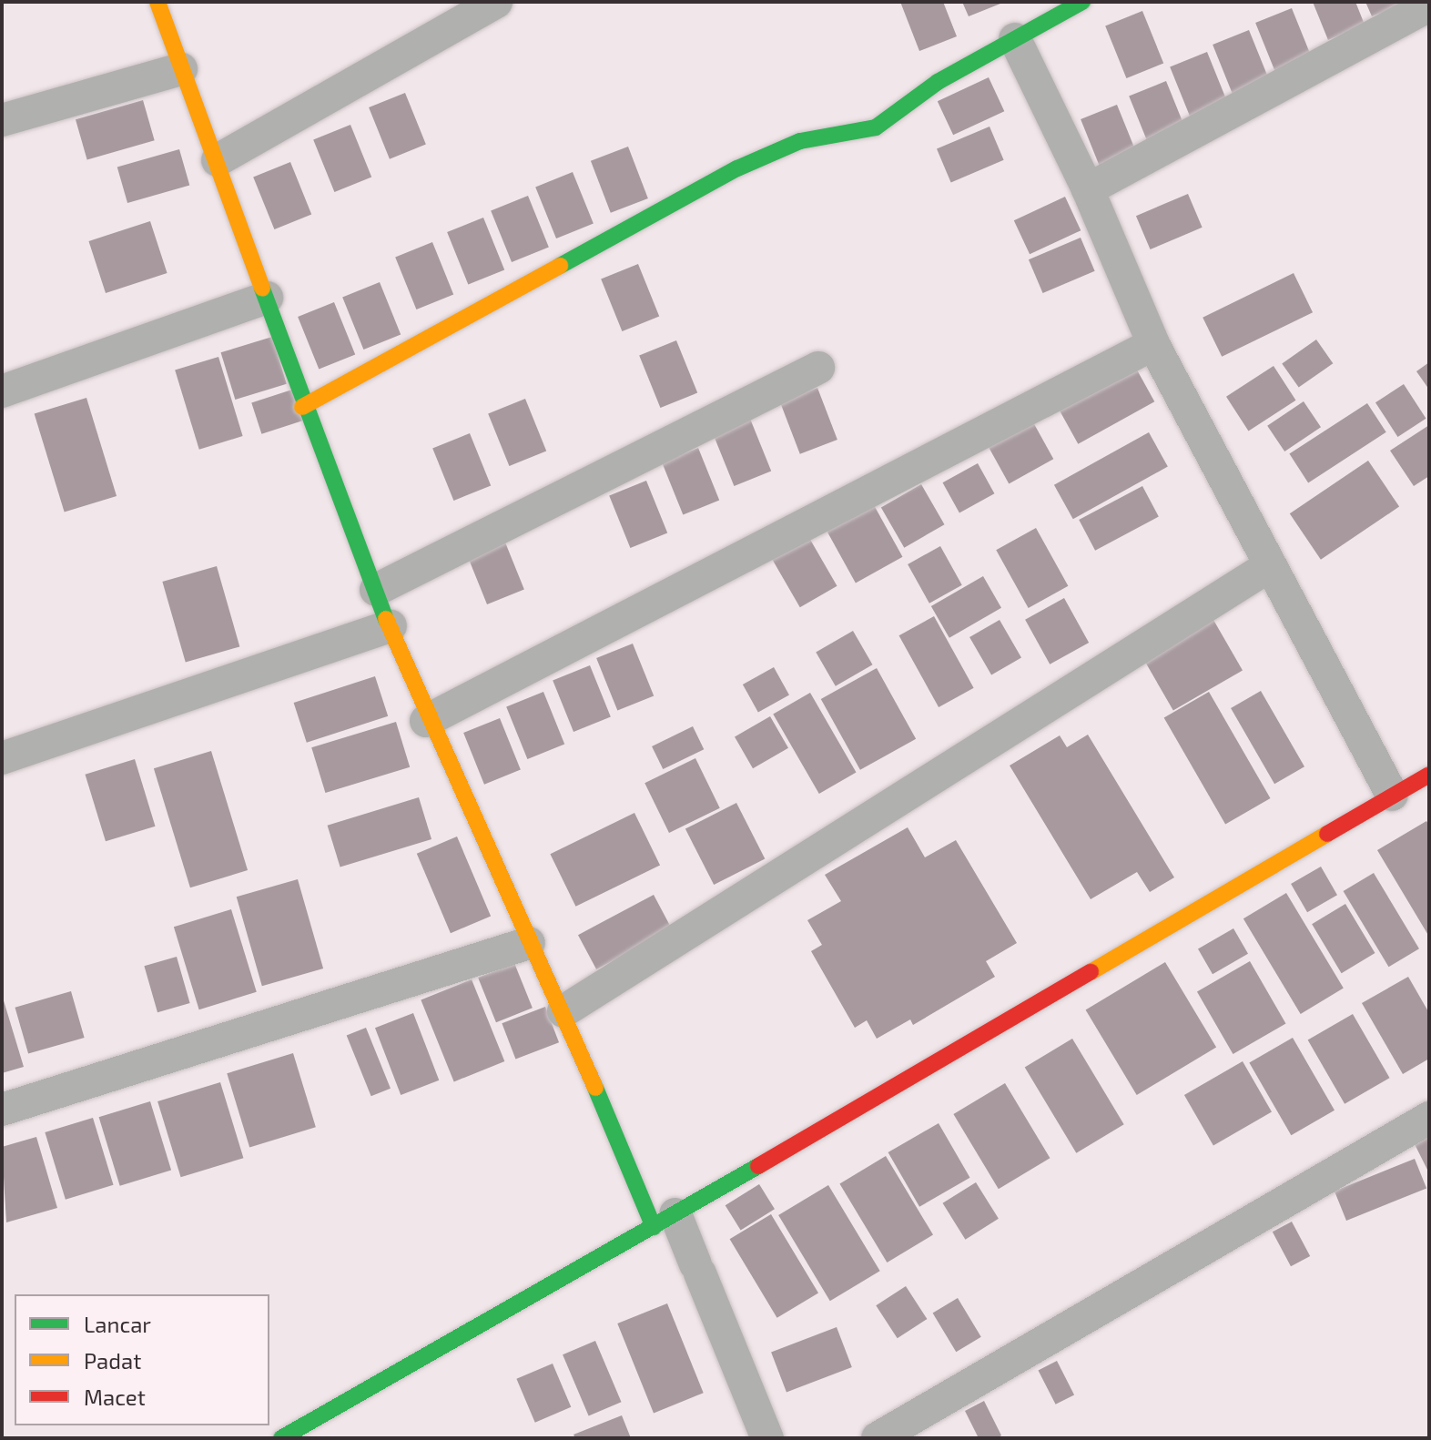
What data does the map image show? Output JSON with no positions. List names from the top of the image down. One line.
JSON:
{"legend":["Lancar","Padat","Macet"]}
